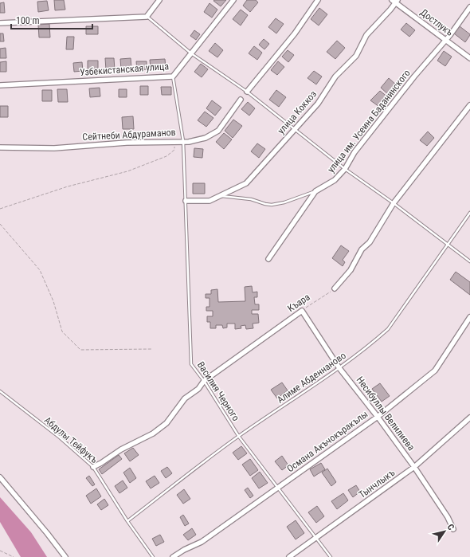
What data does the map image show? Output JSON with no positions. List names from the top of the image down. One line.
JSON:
{"streets":{"street":["Достлукъ","Узбекистанская улица","улица Коккоз","улица им. Усеина Баданинского","Сейтнеби Абдураманов","Къара","Несибуллы Велилиева","Османа Акъчокъракълы","Тынчлыкъ"],"lane":["Алиме Абденнаново","Василия Черного","Абдулы Тейфукъ"]},"crossings":[["Достлукъ","улица Коккоз"],["Достлукъ","улица им. Усеина Баданинского"],["Узбекистанская улица","Василия Черного"],["улица Коккоз","Василия Черного"],["Сейтнеби Абдураманов","Василия Черного"],["Къара","Василия Черного"],["Къара","Несибуллы Велилиева"],["Къара","Абдулы Тейфукъ"],["Алиме Абденнаново","Василия Черного"],["Алиме Абденнаново","Несибуллы Велилиева"],["Алиме Абденнаново","Абдулы Тейфукъ"],["Василия Черного","Османа Акъчокъракълы"],["Василия Черного","Тынчлыкъ"],["Несибуллы Велилиева","Османа Акъчокъракълы"],["Несибуллы Велилиева","Тынчлыкъ"]],"scale_bar":"100 m","north":"top right"}
